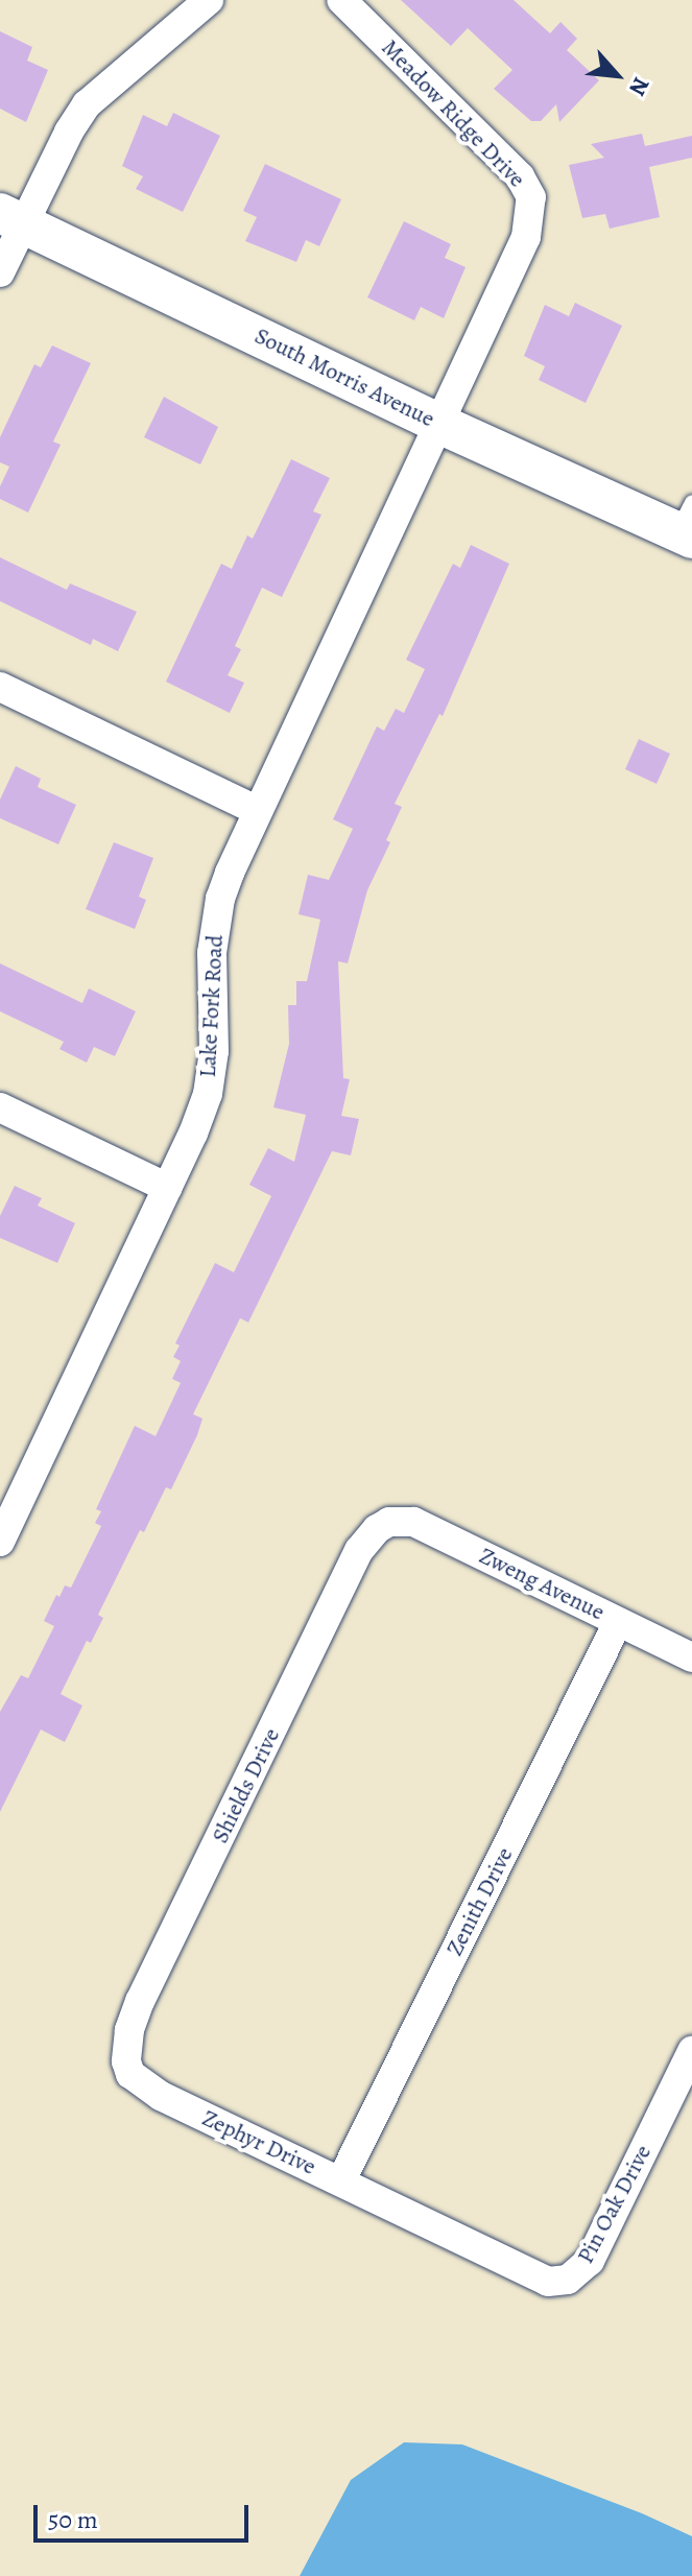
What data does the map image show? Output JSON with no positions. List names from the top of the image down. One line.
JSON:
{"streets":{"street":["Meadow Ridge Drive","South Morris Avenue","Lake Fork Road","Zweng Avenue","Shields Drive","Zenith Drive","Zephyr Drive","Pin Oak Drive"]},"crossings":[["Meadow Ridge Drive","South Morris Avenue"],["Meadow Ridge Drive","Lake Fork Road"],["South Morris Avenue","Lake Fork Road"],["Zweng Avenue","Shields Drive"],["Zweng Avenue","Zenith Drive"],["Shields Drive","Zephyr Drive"],["Zenith Drive","Zephyr Drive"],["Zephyr Drive","Pin Oak Drive"]],"scale_bar":"50 m","north":"bottom right"}
